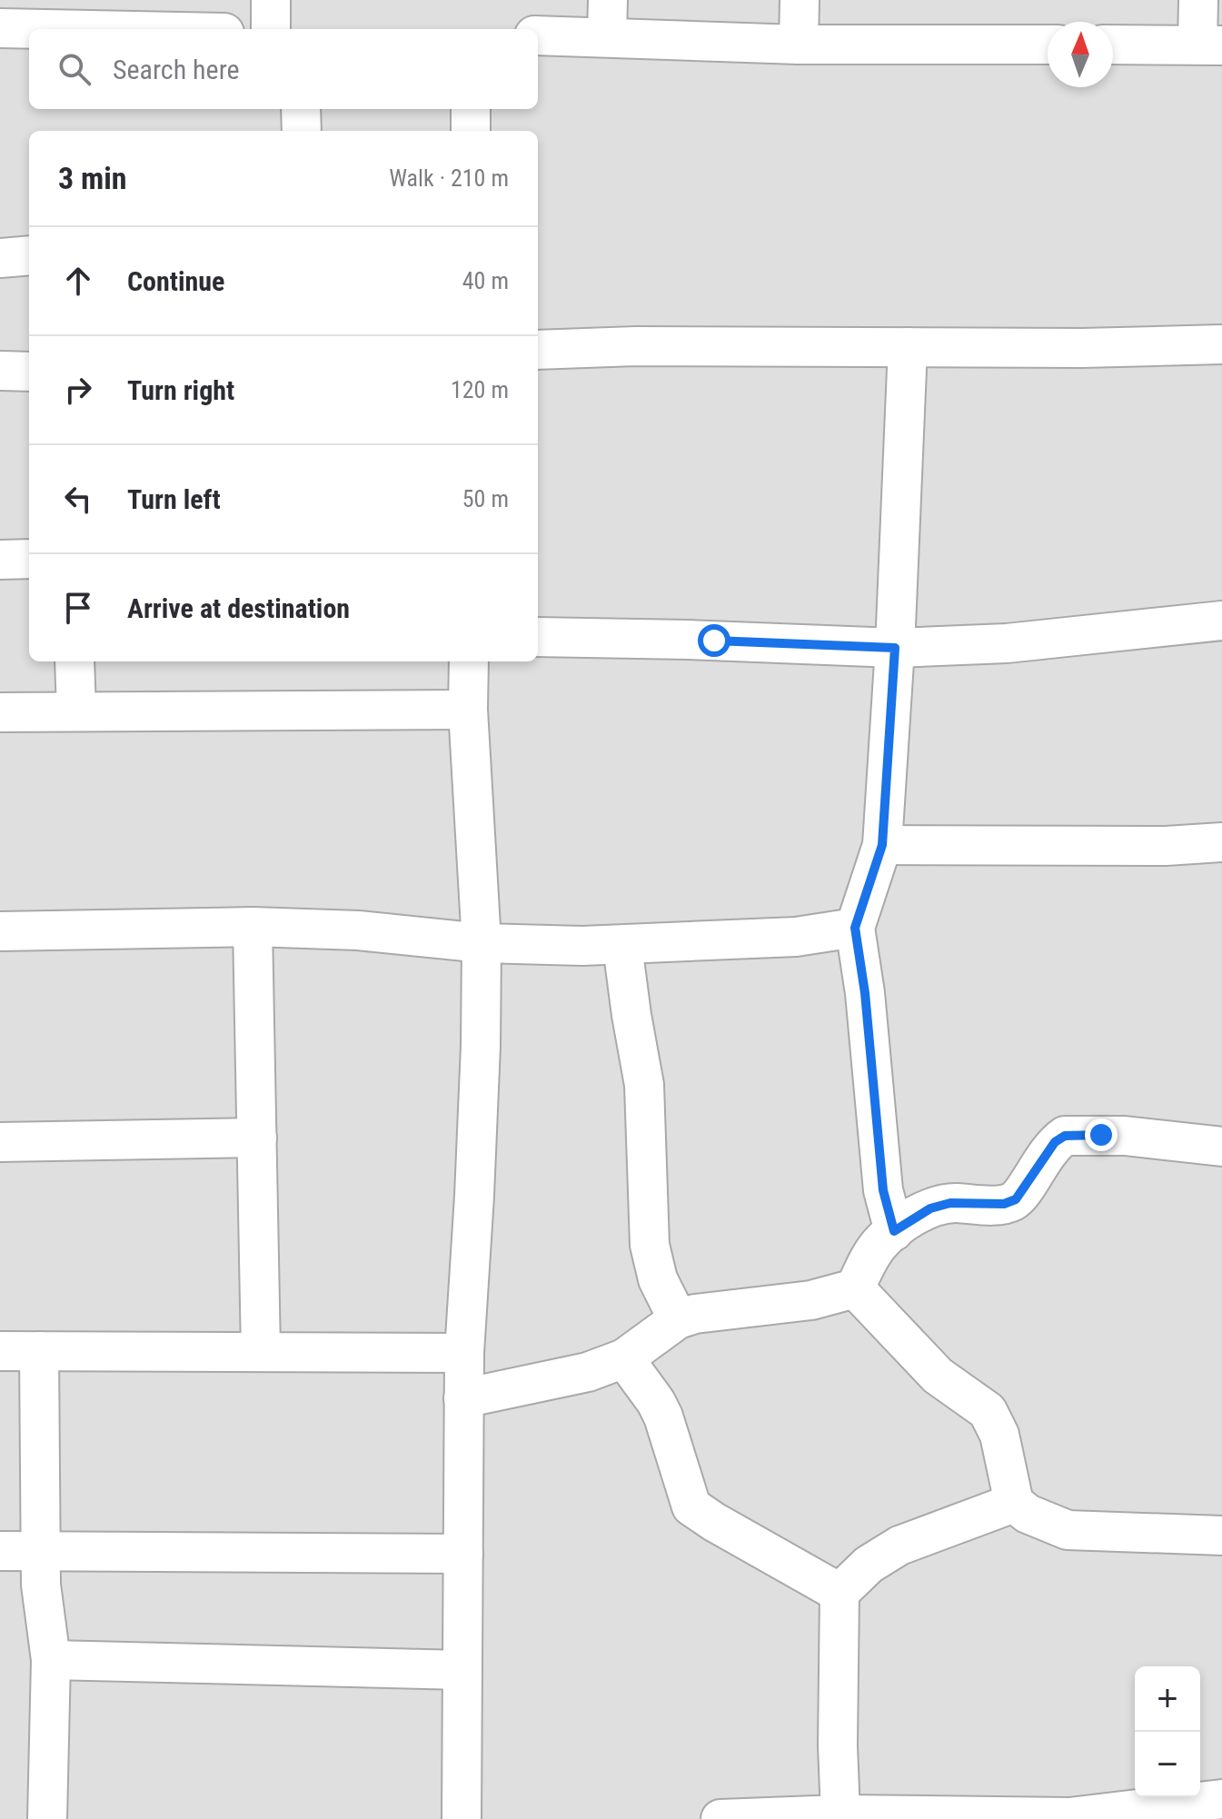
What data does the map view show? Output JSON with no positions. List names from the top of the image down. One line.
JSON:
{"north":"top","page":{"search":"Search here","heading":["3 min","Walk · 210 m"],"list":[["Continue","40 m"],["Turn right","120 m"],["Turn left","50 m"],"Arrive at destination"],"map_buttons":["+","−"]}}
